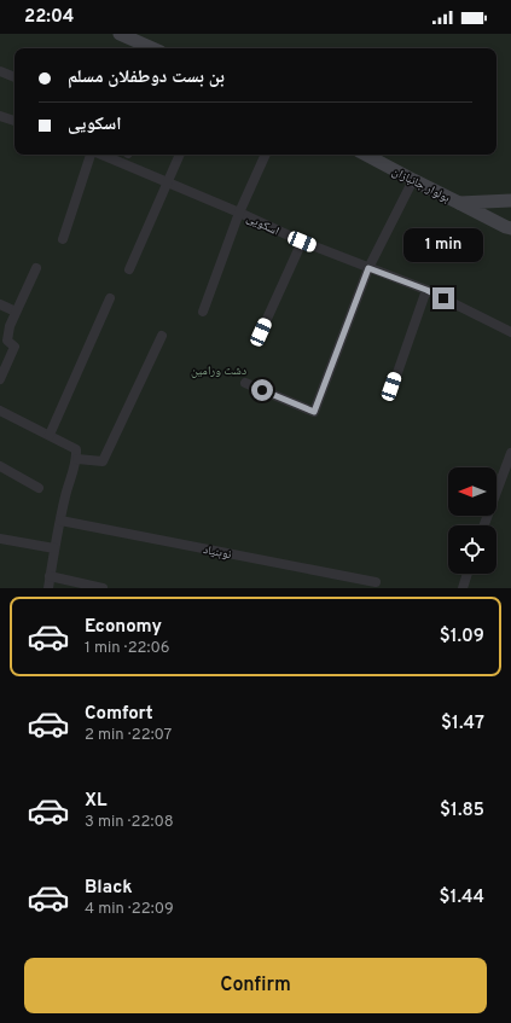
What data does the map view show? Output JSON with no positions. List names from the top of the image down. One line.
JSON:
{"streets":{"main road":["بولوار جانبازان"],"street":["اسکویی","نوبنیاد"]},"parks":["دشت ورامین"],"north":"left","page":{"status":"22:04","banner":["بن بست دوطفلان مسلم","اسکویی"],"bubble":"1 min","list":[{"name":"Economy","note":"1 min · 22:06","value":"$1.09"},{"name":"Comfort","note":"2 min · 22:07","value":"$1.47"},{"name":"XL","note":"3 min · 22:08","value":"$1.85"},{"name":"Black","note":"4 min · 22:09","value":"$1.44"}],"buttons":"Confirm"}}
